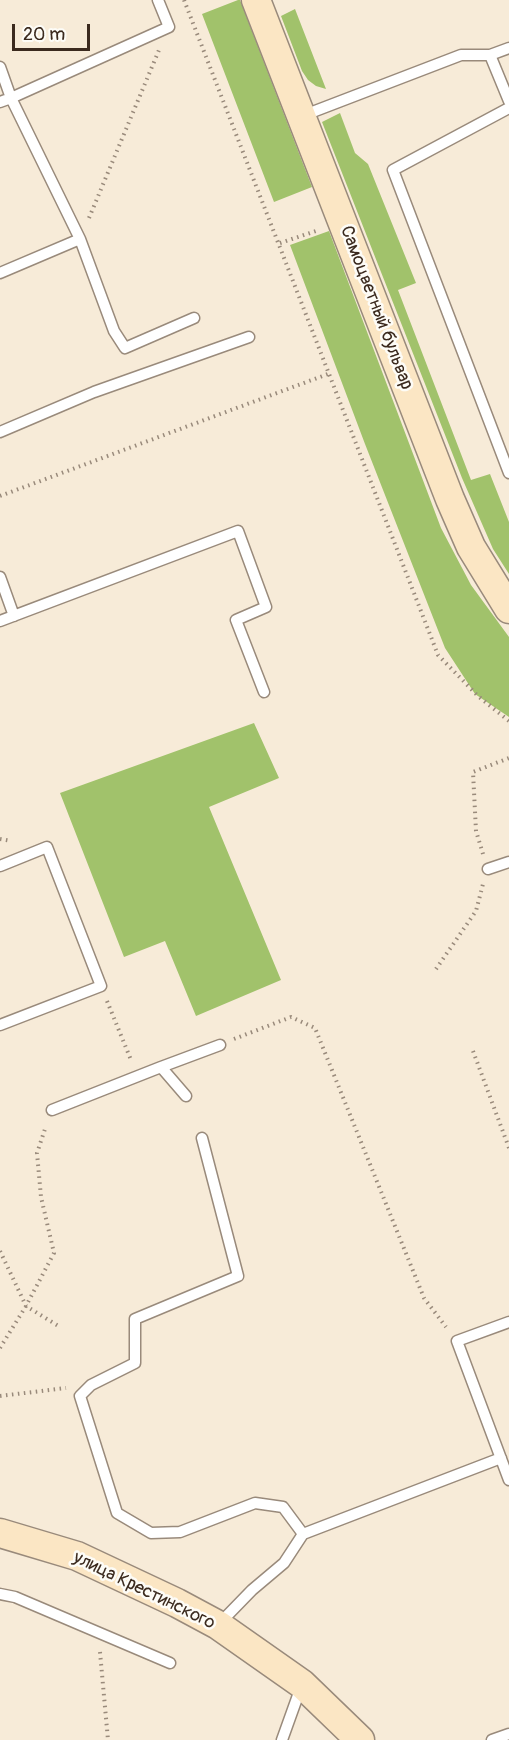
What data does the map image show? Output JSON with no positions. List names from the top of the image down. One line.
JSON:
{"streets":{"street":["Самоцветный бульвар","улица Крестинского"]},"scale_bar":"20 m"}
